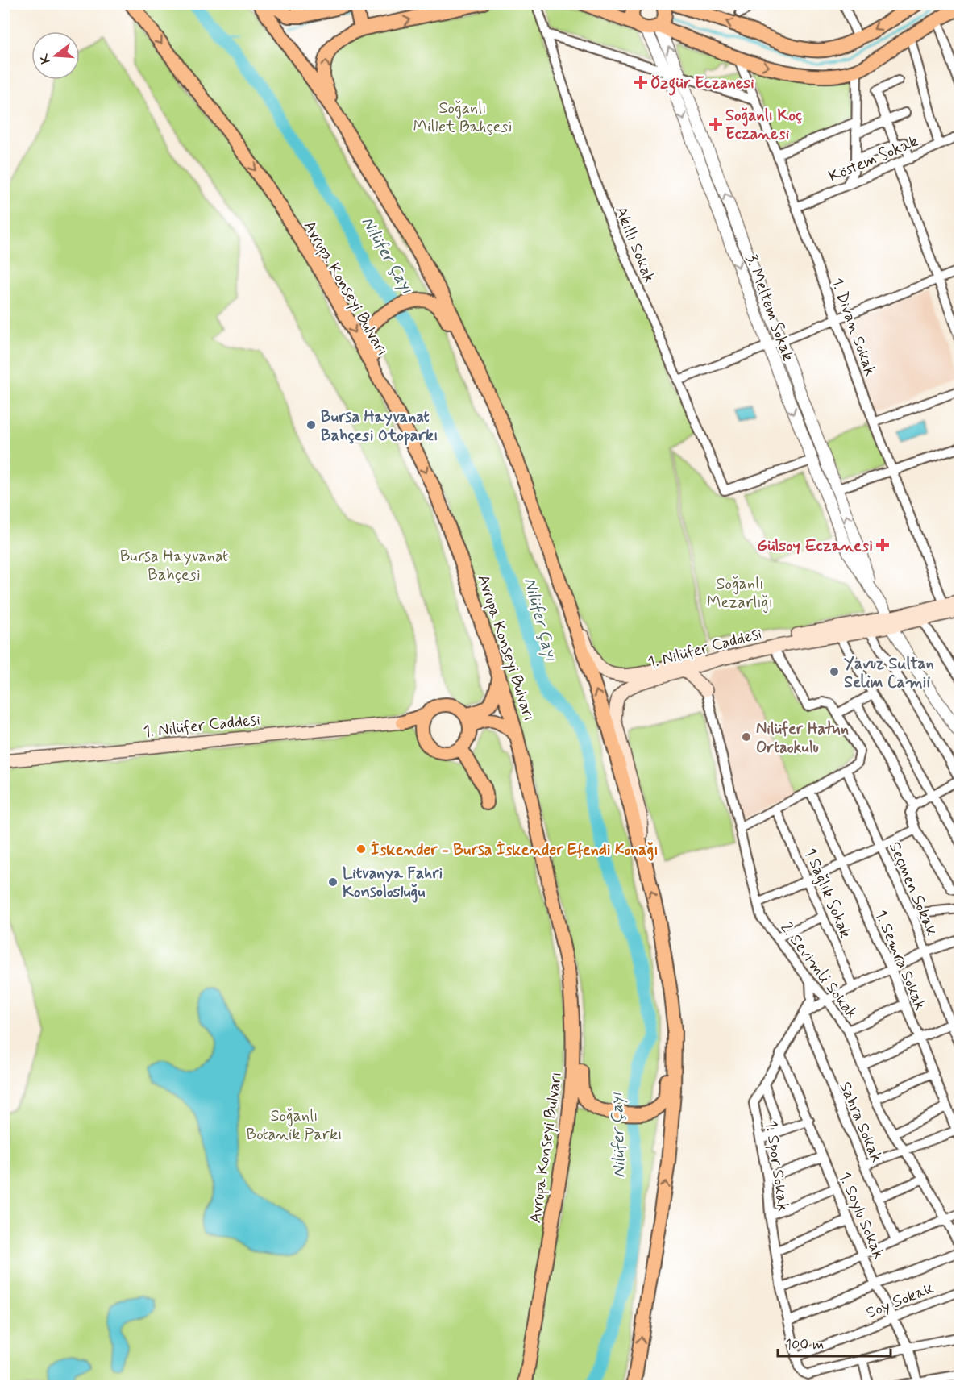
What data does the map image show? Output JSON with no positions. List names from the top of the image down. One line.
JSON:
{"streets":{"main road":["Avrupa Konseyi Bulvarı","1. Nilüfer Caddesi"],"street":["Köstem Sokak","Akıllı Sokak","3. Meltem Sokak","1. Divan Sokak","Seçmen Sokak","1 Sağlık Sokak","1. Semra Sokak","2. Sevimli Sokak","Sahra Sokak","1. Spor Sokak","1. Soylu Sokak","Soy Sokak"]},"crossings":[["Köstem Sokak","1. Divan Sokak"],["Akıllı Sokak","3. Meltem Sokak"],["3. Meltem Sokak","1. Nilüfer Caddesi"],["1. Divan Sokak","1. Nilüfer Caddesi"],["2. Sevimli Sokak","1. Spor Sokak"],["Sahra Sokak","1. Spor Sokak"],["1. Spor Sokak","1. Soylu Sokak"],["1. Spor Sokak","Soy Sokak"],["1. Soylu Sokak","Soy Sokak"]],"water":["Nilüfer Çayı"],"parks":["Soğanlı Millet Bahçesi","Bursa Hayvanat Bahçesi","Soğanlı Mezarlığı","Soğanlı Botanik Parkı"],"places":{"health":["Özgür Eczanesi","Soğanlı Koç Eczanesi","Gülsoy Eczanesi"],"other":["Bursa Hayvanat Bahçesi Otoparkı","Yavuz Sultan Selim Camii","Nilüfer Hatun Ortaokulu","İskender - Bursa İskender Efendi Konağı","Litvanya Fahri Konsolosluğu"]},"scale_bar":"100 m","north":"left"}
